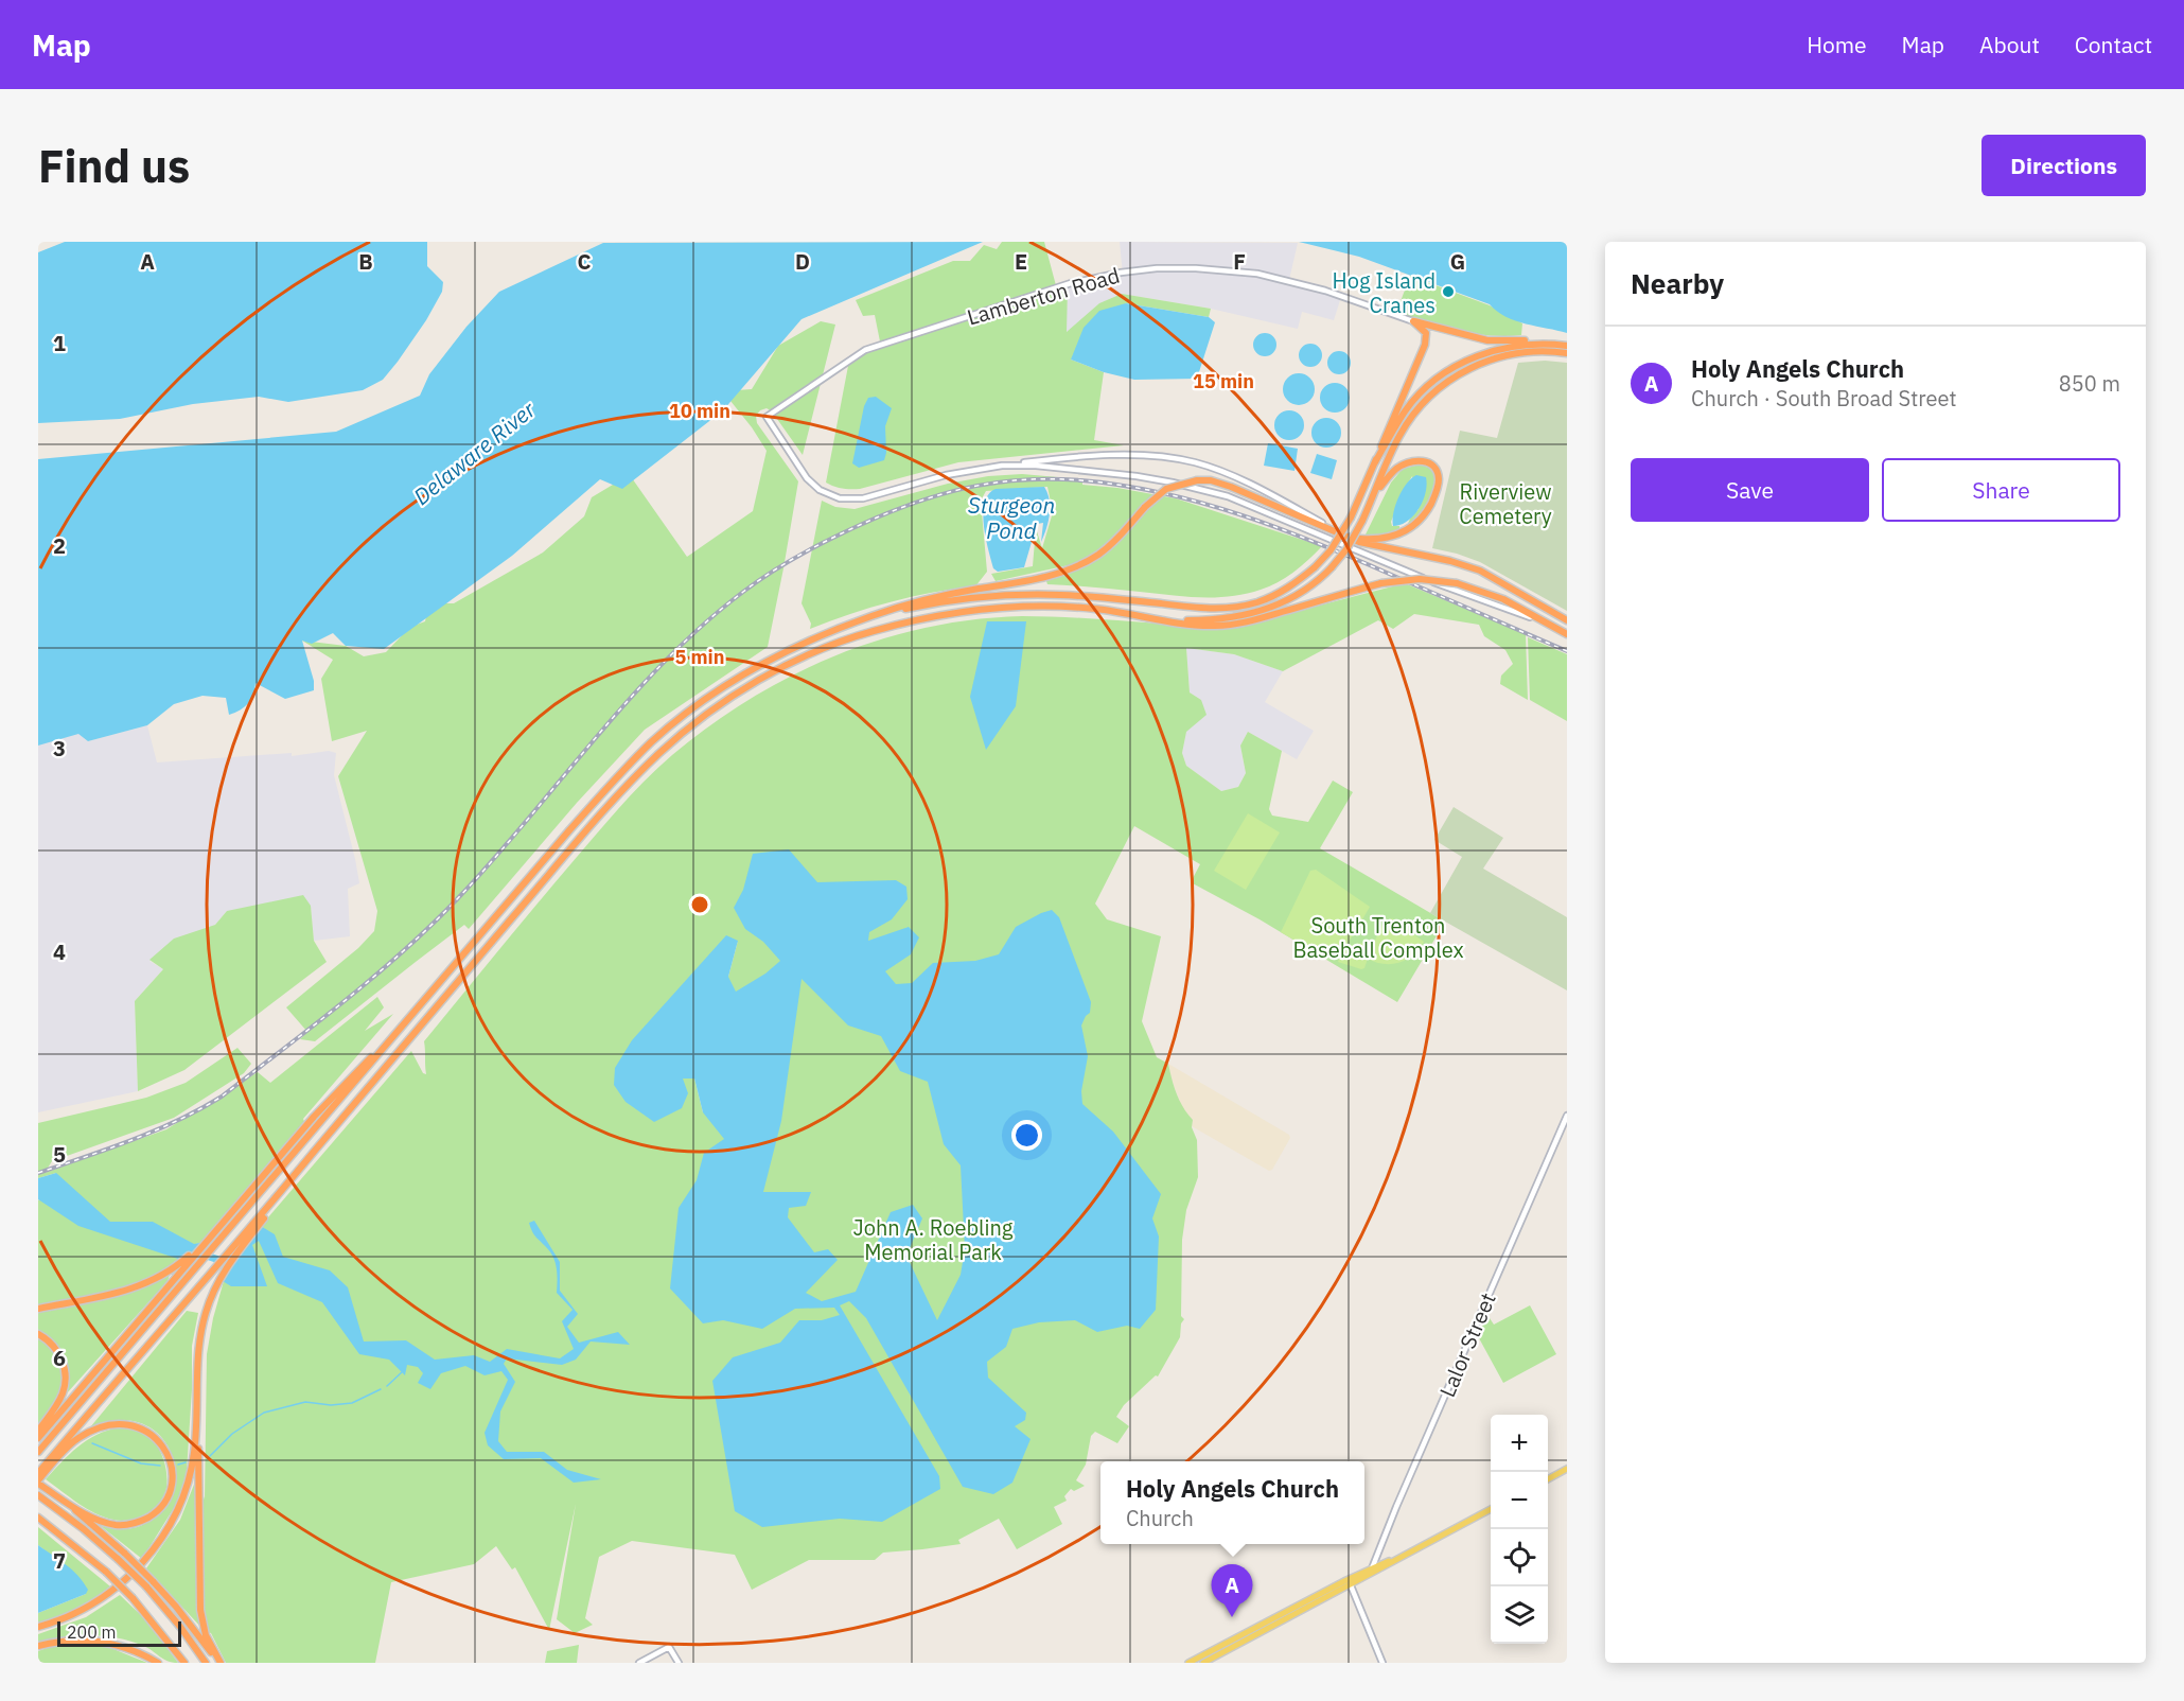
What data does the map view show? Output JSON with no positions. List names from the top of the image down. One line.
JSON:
{"streets":{"street":["Lamberton Road","Lalor Street"]},"water":["Delaware River","Sturgeon Pond"],"parks":["Riverview Cemetery","South Trenton Baseball Complex","John A. Roebling Memorial Park"],"places":["Hog Island Cranes"],"scale_bar":"200 m","page":{"header":"Map","nav":["Home","Map","About","Contact"],"buttons":["Directions",["Save","Share"]],"title":"Find us","heading":"Nearby","list":[{"mark":"A","name":"Holy Angels Church","note":"Church · South Broad Street","value":"850 m"}],"map_buttons":["+","−"],"popup":["Holy Angels Church","Church"],"pins":"A","scale":"200 m"},"grid":{"columns":["A","B","C","D","E","F","G"],"rows":["1","2","3","4","5","6","7"]},"rings":["15 min","10 min","5 min"]}
